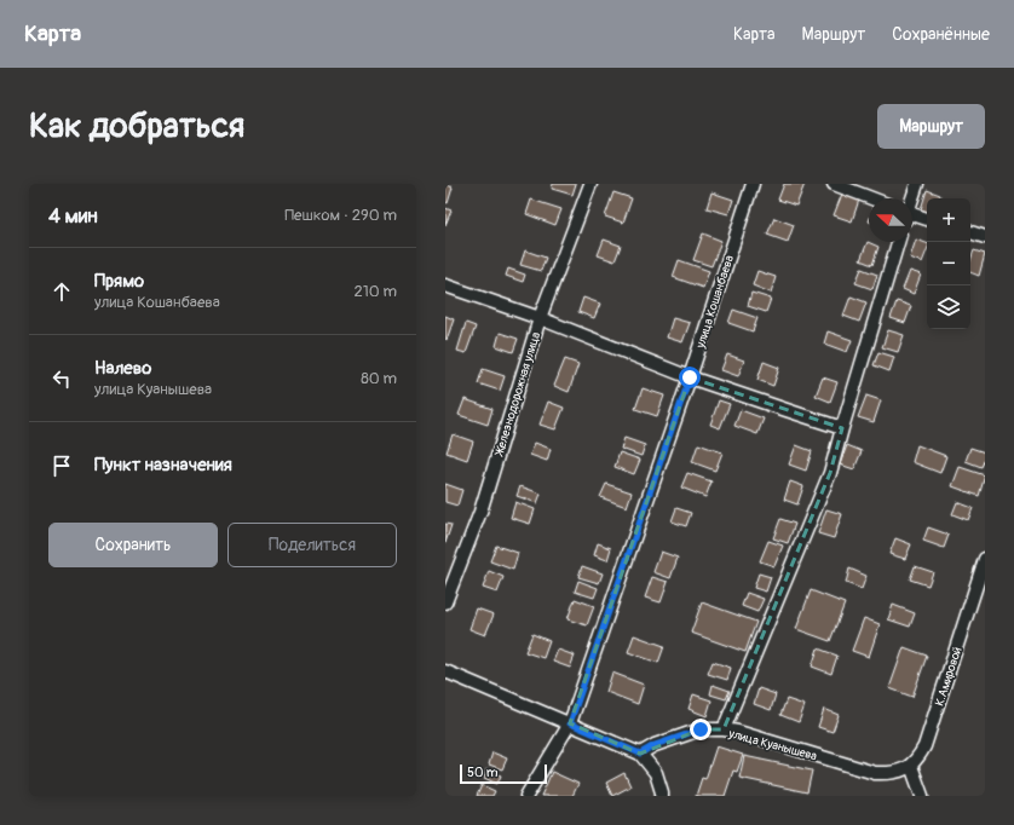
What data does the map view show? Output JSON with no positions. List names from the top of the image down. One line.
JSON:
{"streets":{"street":["улица Кошанбаева","Железнодорожная улица","К.Амировой","улица Куанышева"]},"crossings":[["К.Амировой","улица Куанышева"]],"scale_bar":"50 m","north":"left","page":{"header":"Карта","nav":["Карта","Маршрут","Сохранённые"],"buttons":["Маршрут",["Сохранить","Поделиться"]],"title":"Как добраться","heading":["4 мин","Пешком · 290 m"],"map_buttons":["+","−"],"list":[["Прямо","улица Кошанбаева","210 m"],["Налево","улица Куанышева","80 m"],"Пункт назначения"],"scale":"50 m"}}
